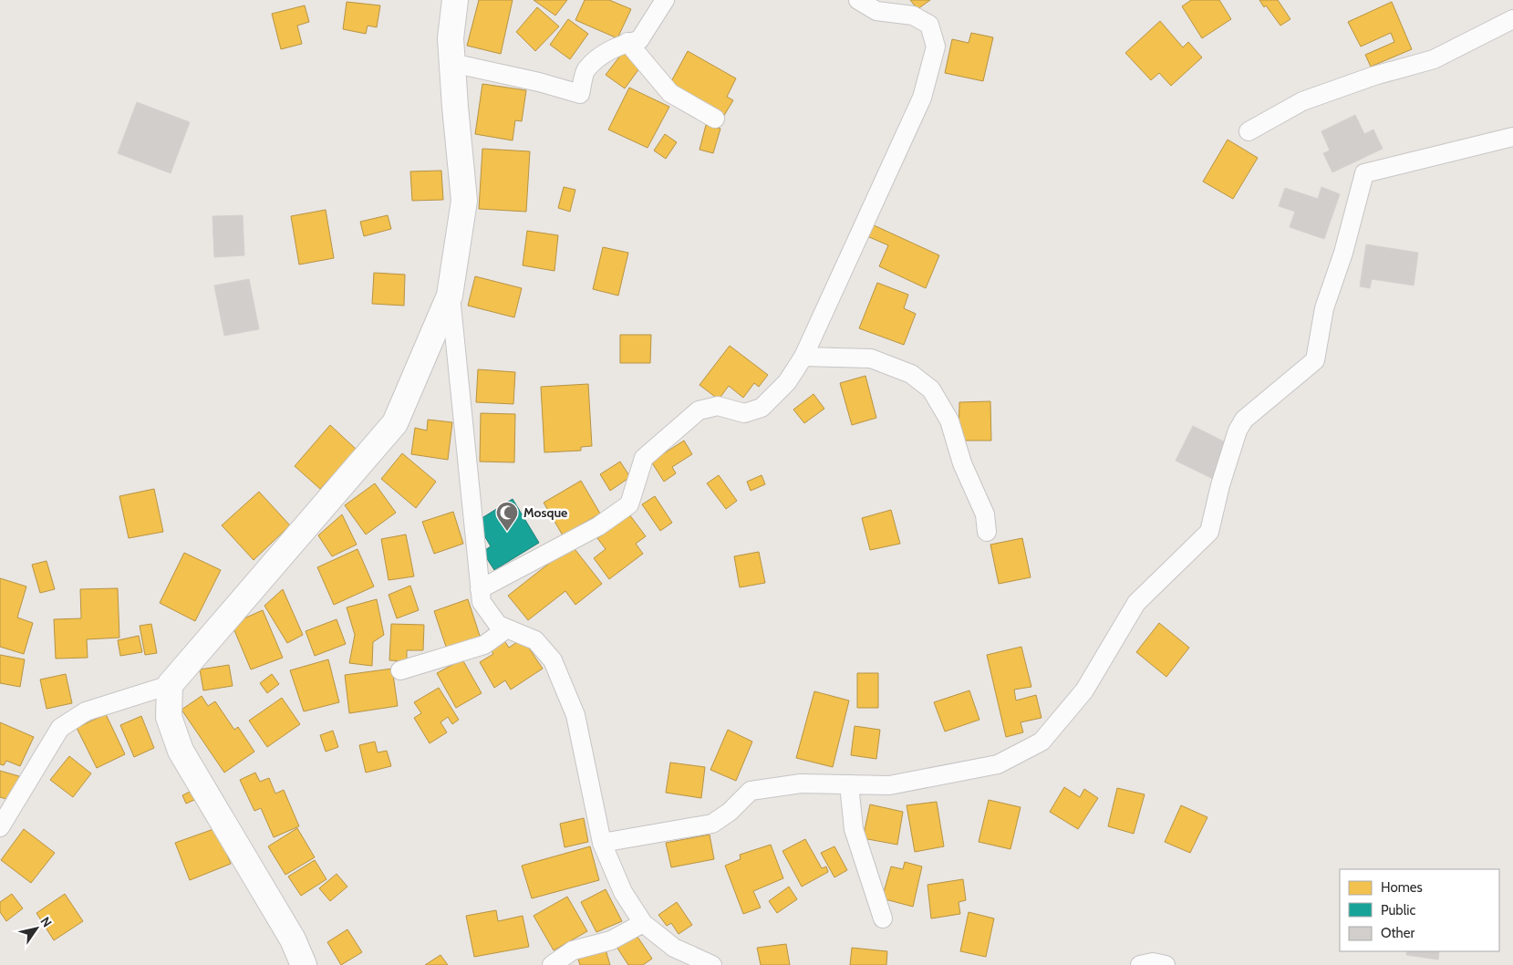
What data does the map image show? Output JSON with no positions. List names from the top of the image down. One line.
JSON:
{"places":{"mosque":["Mosque"]},"legend":["Homes","Public","Other"],"north":"top right"}
